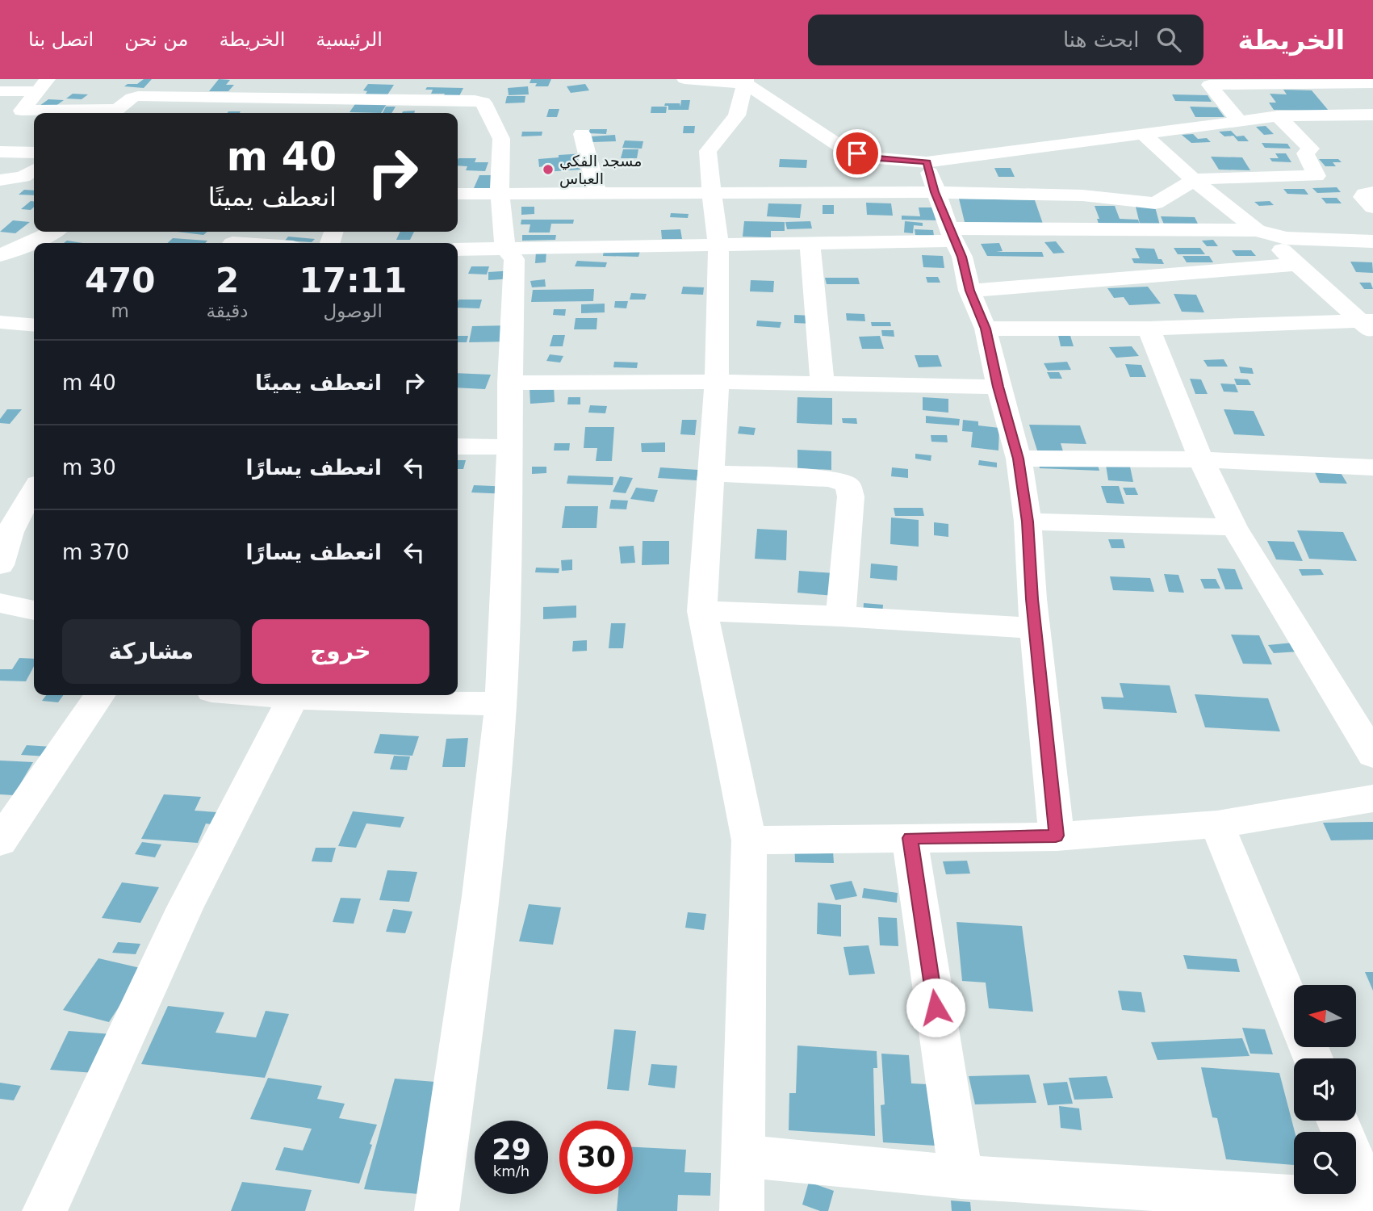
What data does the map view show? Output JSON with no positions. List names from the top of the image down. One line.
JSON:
{"places":["مسجد الفكي العباس"],"north":"left","page":{"header":"الخريطة","search":"ابحث هنا","nav":["الرئيسية","الخريطة","من نحن","اتصل بنا"],"turn":["40 m","انعطف يمينًا"],"eta":["17:11","الوصول","2","دقيقة","470","m"],"list":[{"name":"انعطف يمينًا","value":"40 m"},{"name":"انعطف يسارًا","value":"30 m"},{"name":"انعطف يسارًا","value":"370 m"}],"buttons":["خروج","مشاركة"],"speed":"29 km/h","limit":"30"}}
